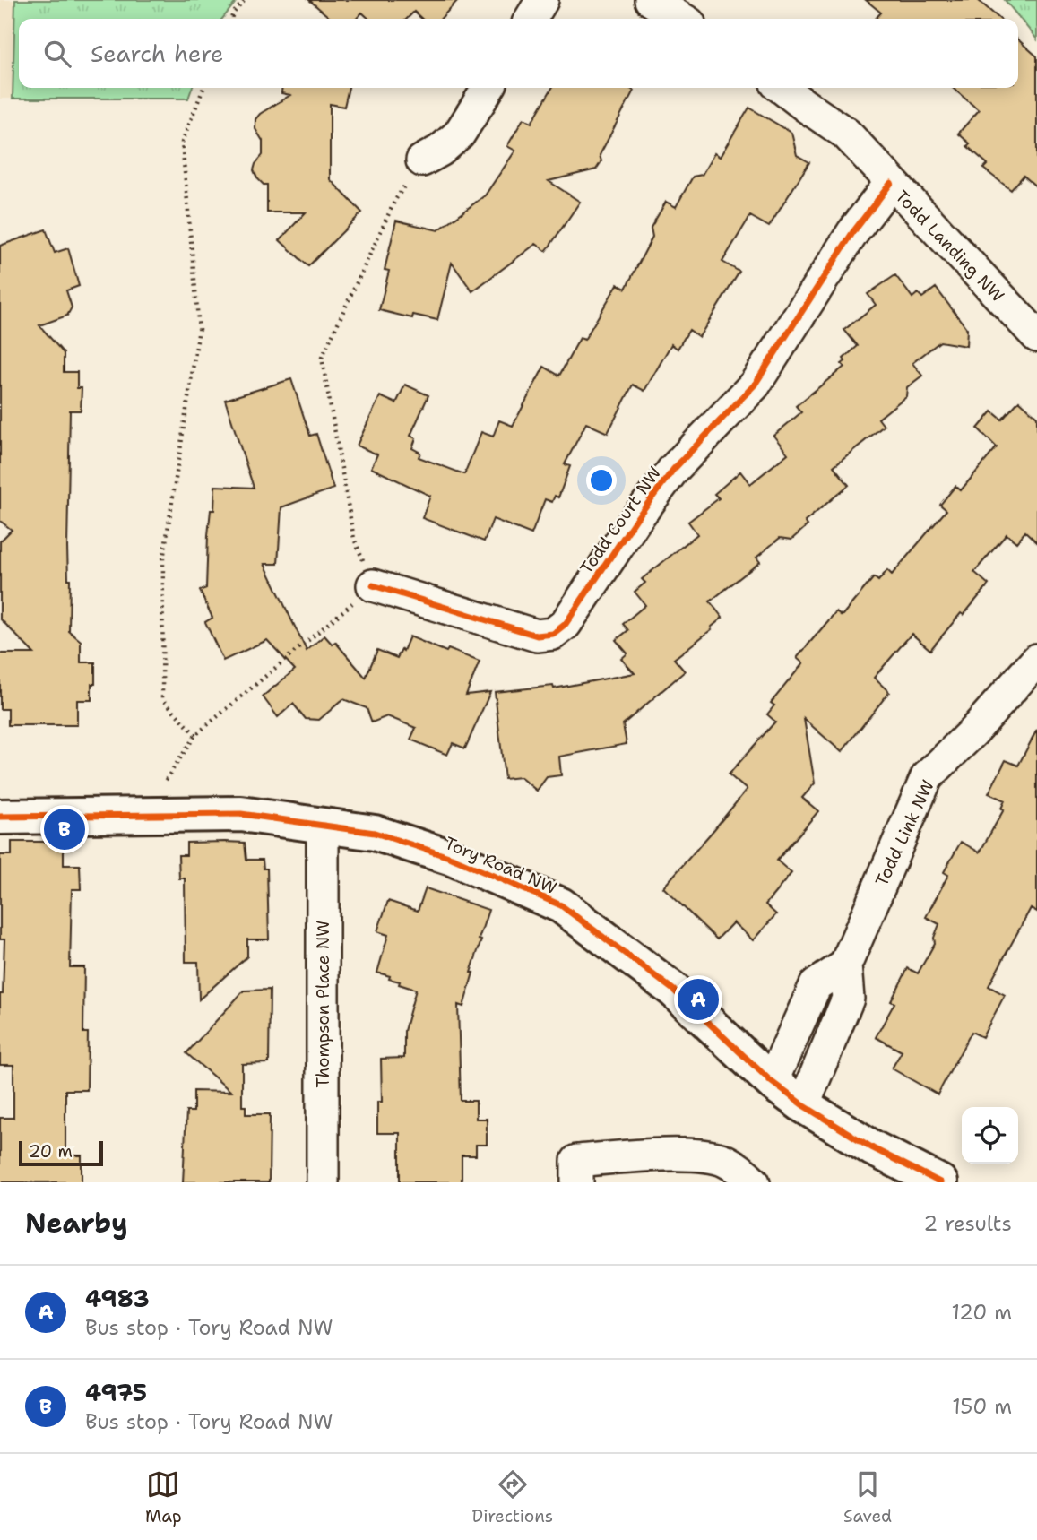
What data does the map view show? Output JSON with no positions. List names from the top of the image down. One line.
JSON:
{"streets":{"street":["Todd Landing NW","Todd Court NW","Todd Link NW","Tory Road NW","Thompson Place NW"]},"crossings":[["Todd Landing NW","Todd Court NW"],["Todd Link NW","Tory Road NW"],["Tory Road NW","Thompson Place NW"]],"scale_bar":"20 m","page":{"search":"Search here","pins":["B","A"],"scale":"20 m","heading":["Nearby","2 results"],"list":[{"mark":"A","name":"4983","note":"Bus stop · Tory Road NW","value":"120 m"},{"mark":"B","name":"4975","note":"Bus stop · Tory Road NW","value":"150 m"}],"nav":["Map","Directions","Saved"]}}
